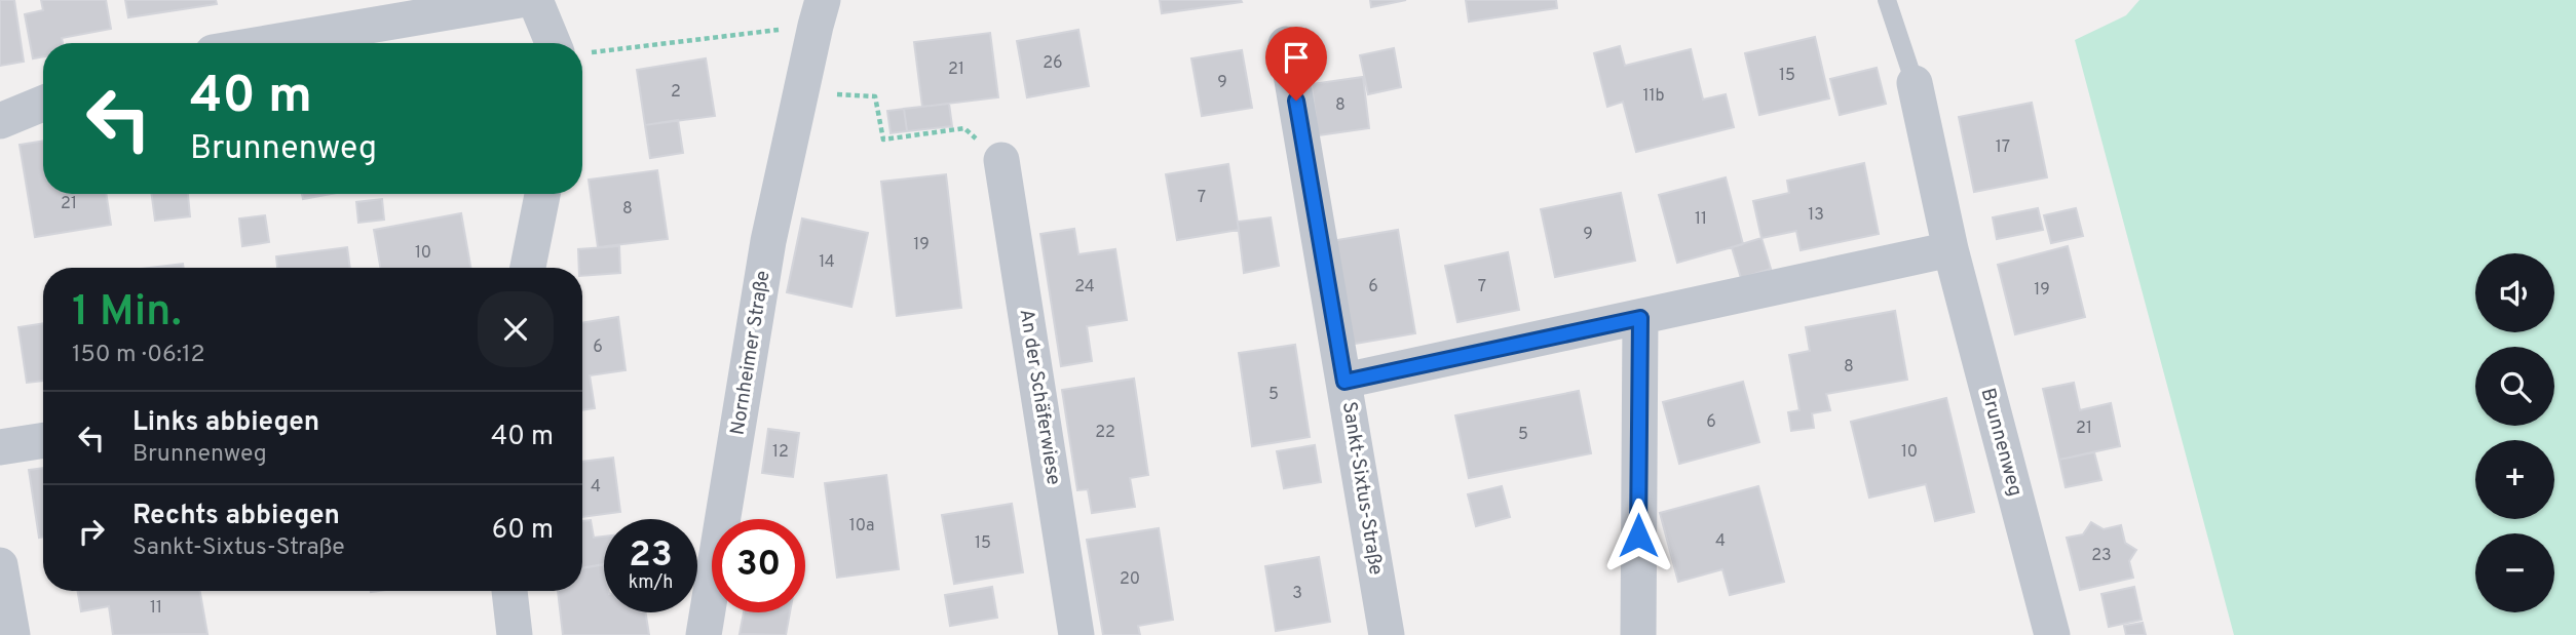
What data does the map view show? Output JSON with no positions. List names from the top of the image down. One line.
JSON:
{"streets":{"street":["Nornheimer Straße","An der Schäferwiese","Brunnenweg","Sankt-Sixtus-Straße"]},"house_numbers":["26","21","15","9","2","11b","8","17","7","21","8","13","11","9","19","10","14","24","6","7","19","6","8","5","6","21","22","5","12","10","4","10a","4","15","23","20","3","11"],"page":{"turn":["40 m","Brunnenweg"],"map_buttons":["+","−"],"heading":["1 Min.","150 m · 06:12"],"list":[{"name":"Links abbiegen","note":"Brunnenweg","value":"40 m"},{"name":"Rechts abbiegen","note":"Sankt-Sixtus-Straße","value":"60 m"}],"speed":"23 km/h","limit":"30"}}
